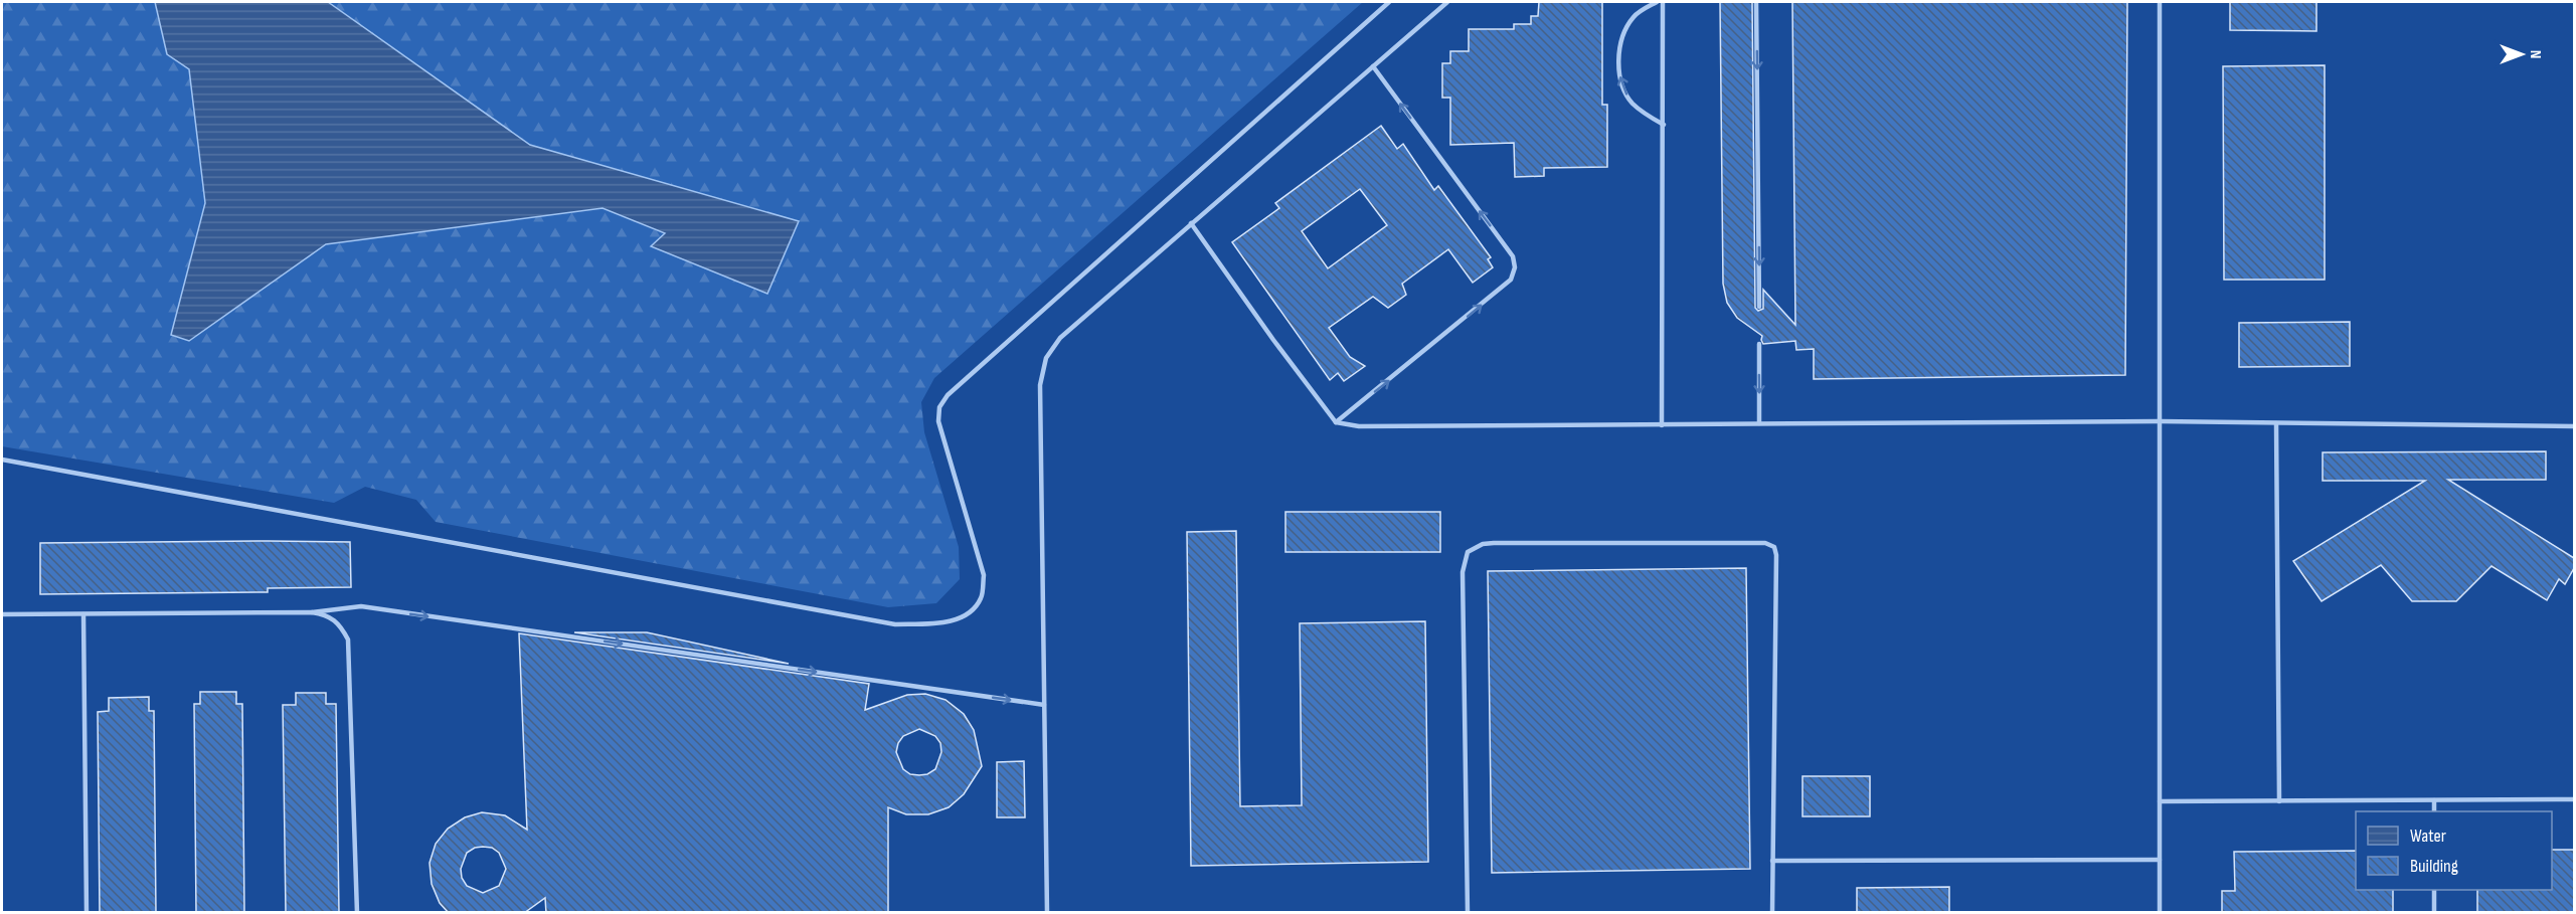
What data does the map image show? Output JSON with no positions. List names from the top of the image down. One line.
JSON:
{"legend":["Water","Building"],"north":"right"}
